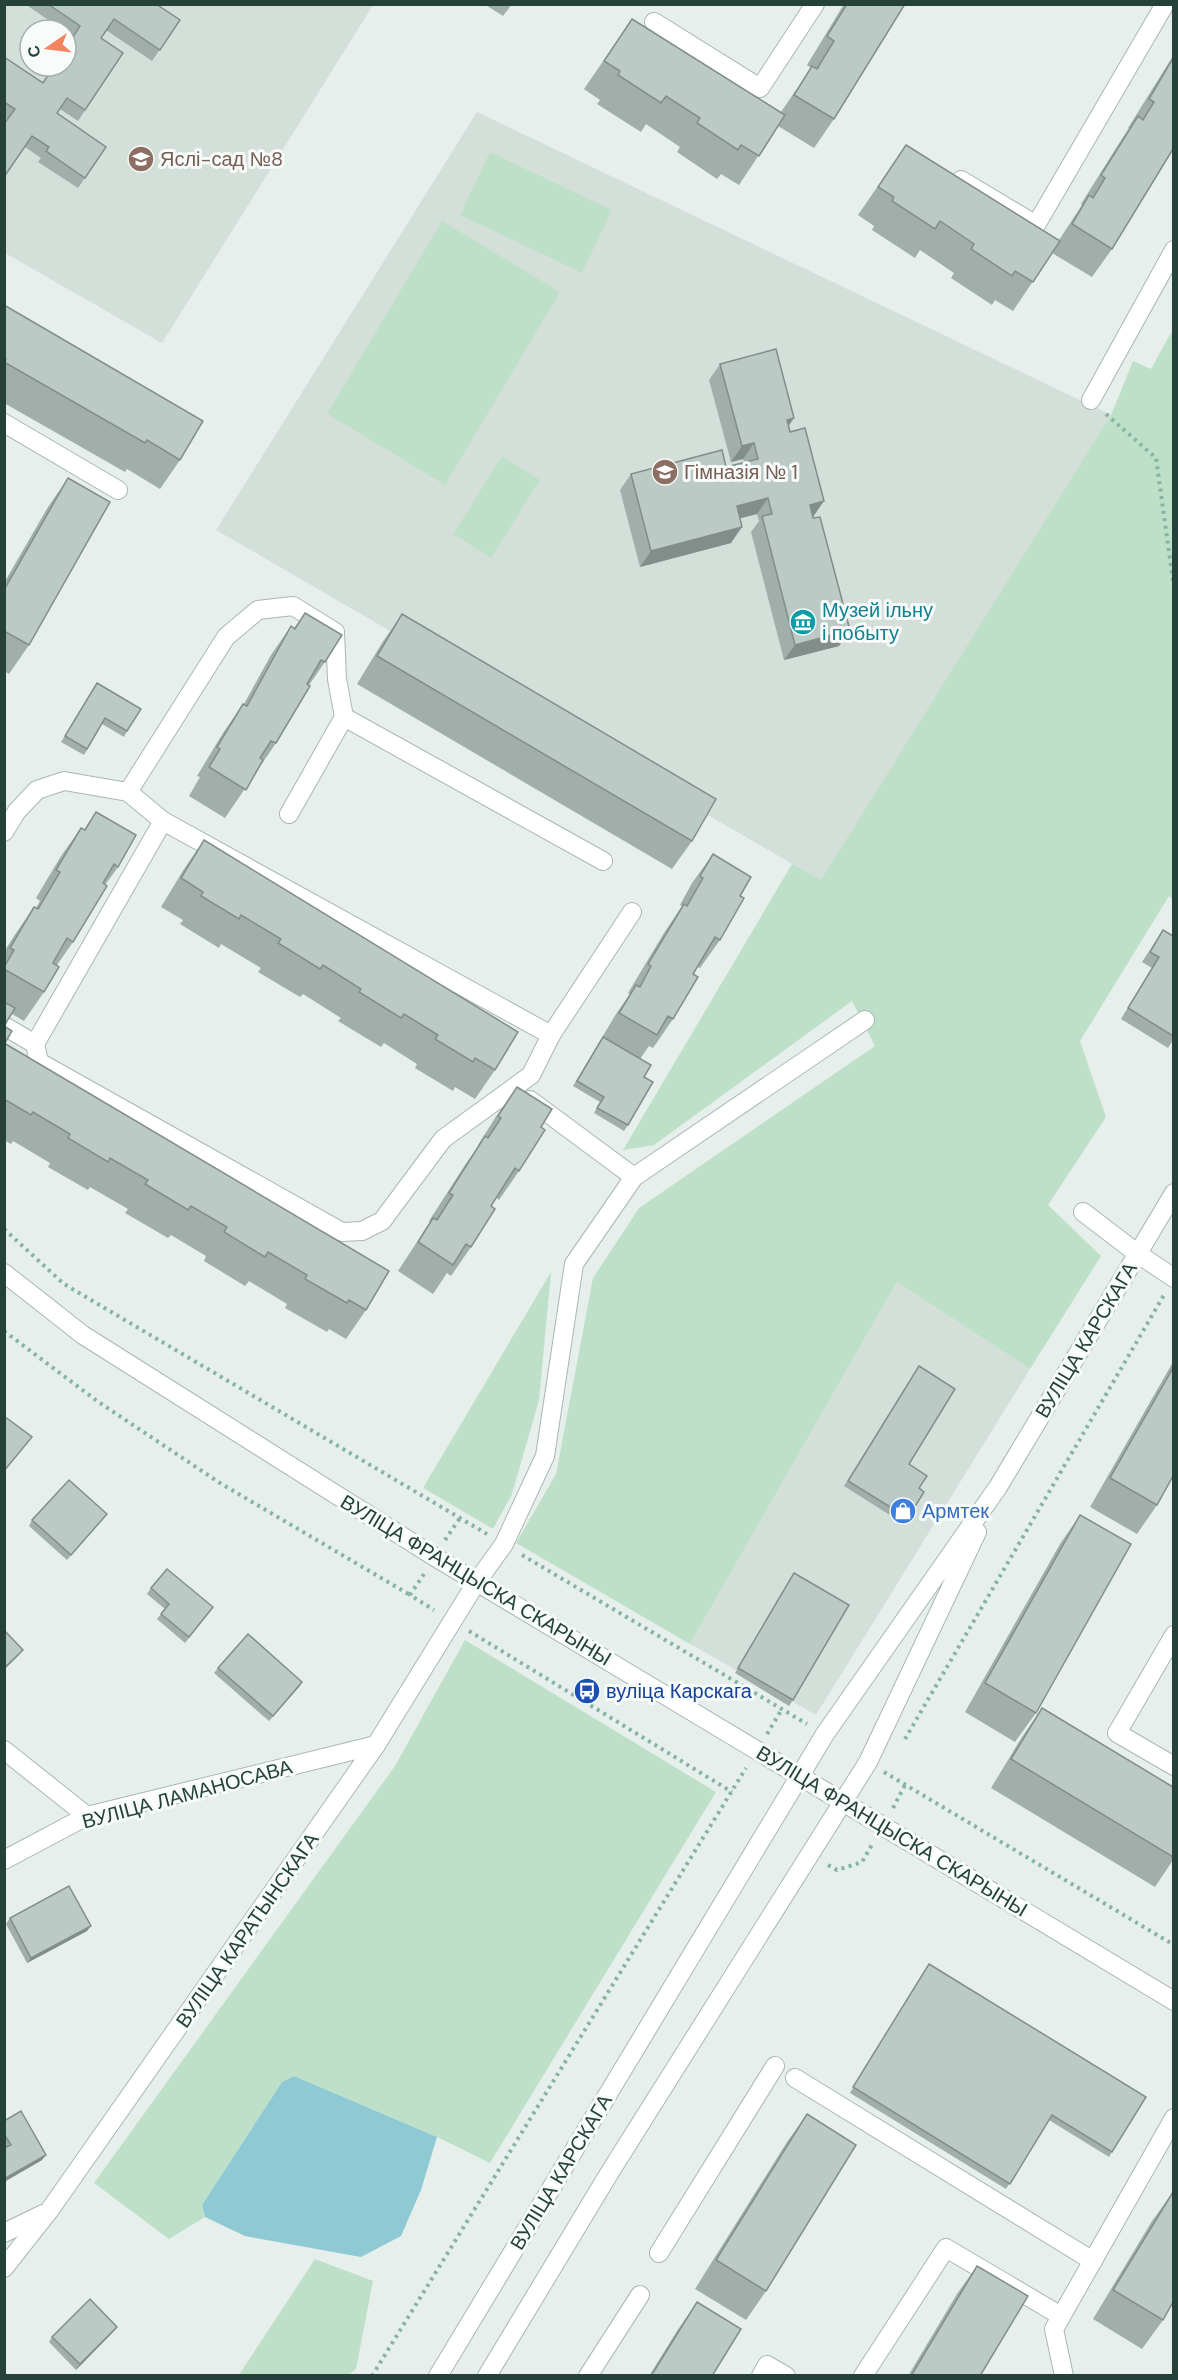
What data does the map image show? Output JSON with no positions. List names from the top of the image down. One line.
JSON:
{"streets":{"street":["ВУЛІЦА КАРСКАГА","ВУЛІЦА ФРАНЦЫСКА СКАРЫНЫ","ВУЛІЦА ЛАМАНОСАВА","ВУЛІЦА КАРАТЫНСКАГА"]},"crossings":[["ВУЛІЦА КАРСКАГА","ВУЛІЦА ФРАНЦЫСКА СКАРЫНЫ"],["ВУЛІЦА ФРАНЦЫСКА СКАРЫНЫ","ВУЛІЦА КАРАТЫНСКАГА"],["ВУЛІЦА ЛАМАНОСАВА","ВУЛІЦА КАРАТЫНСКАГА"]],"places":{"school or university":["Яслі-сад №8","Гімназія № 1"],"museum":["Музей ільну і побыту"],"shop":["Армтек"],"bus stop":["вуліца Карскага"]},"north":"left"}
